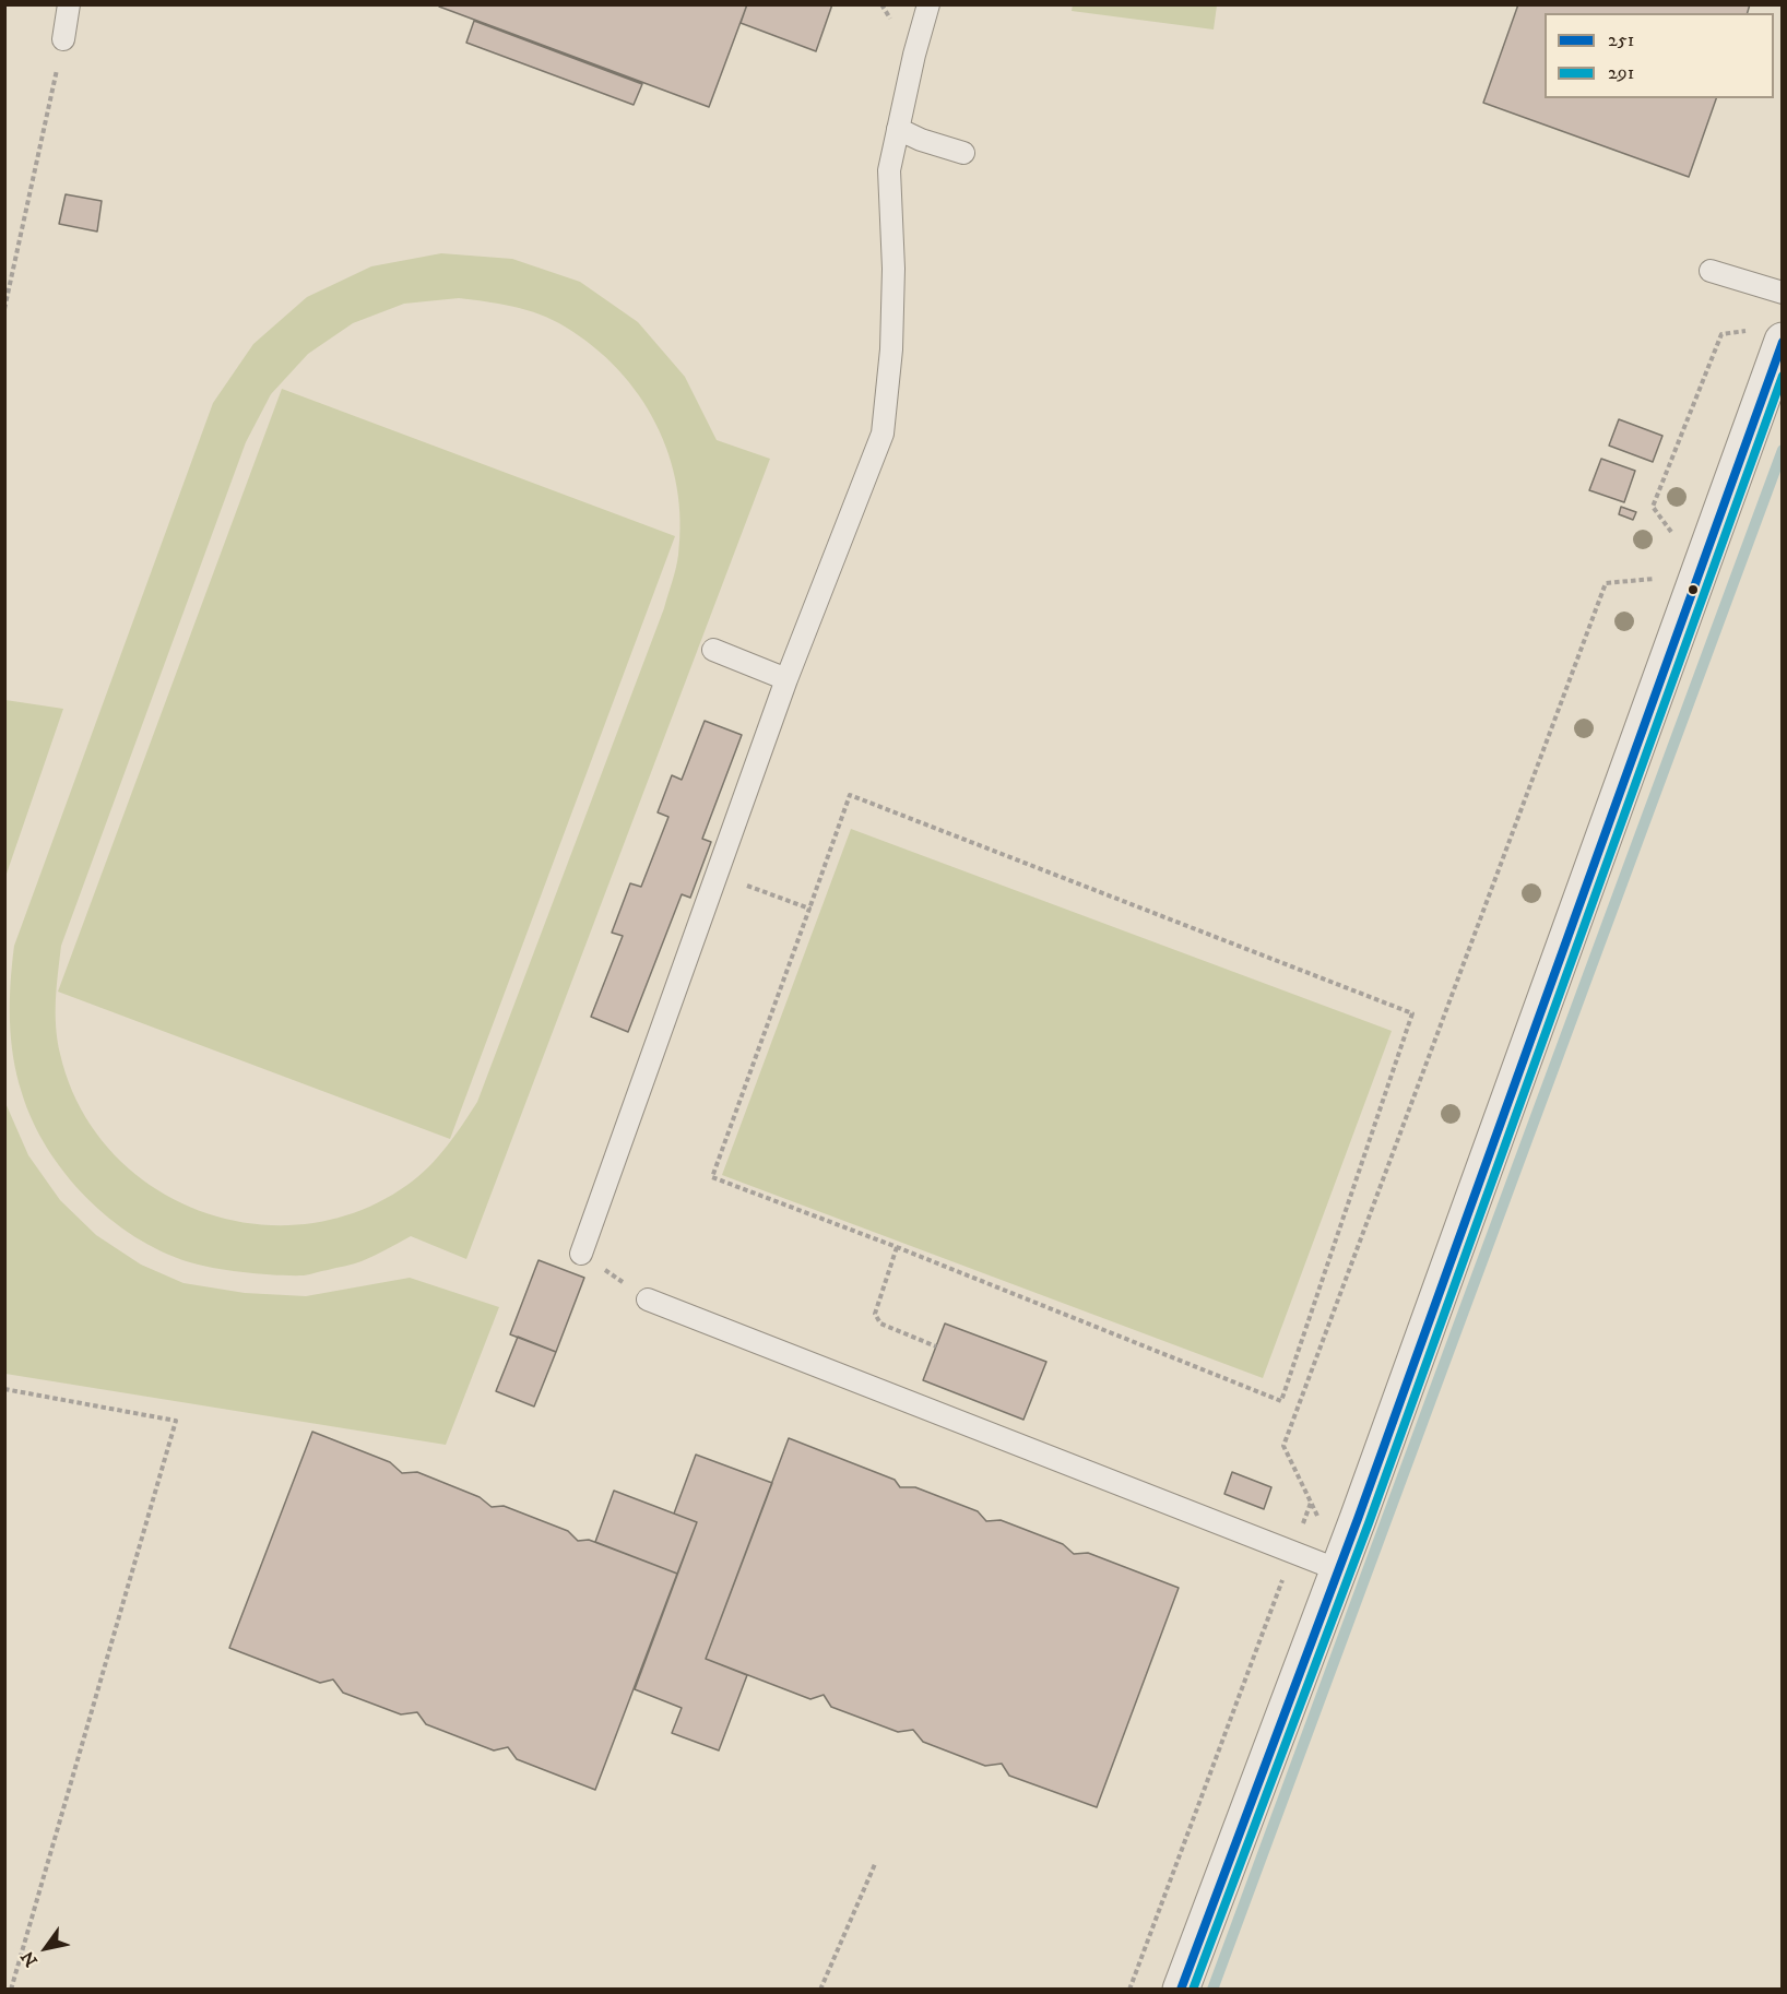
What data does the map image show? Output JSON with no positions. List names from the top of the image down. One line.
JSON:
{"lines":["transit line 251","transit line 291"],"legend":["251","291"],"north":"bottom left"}
